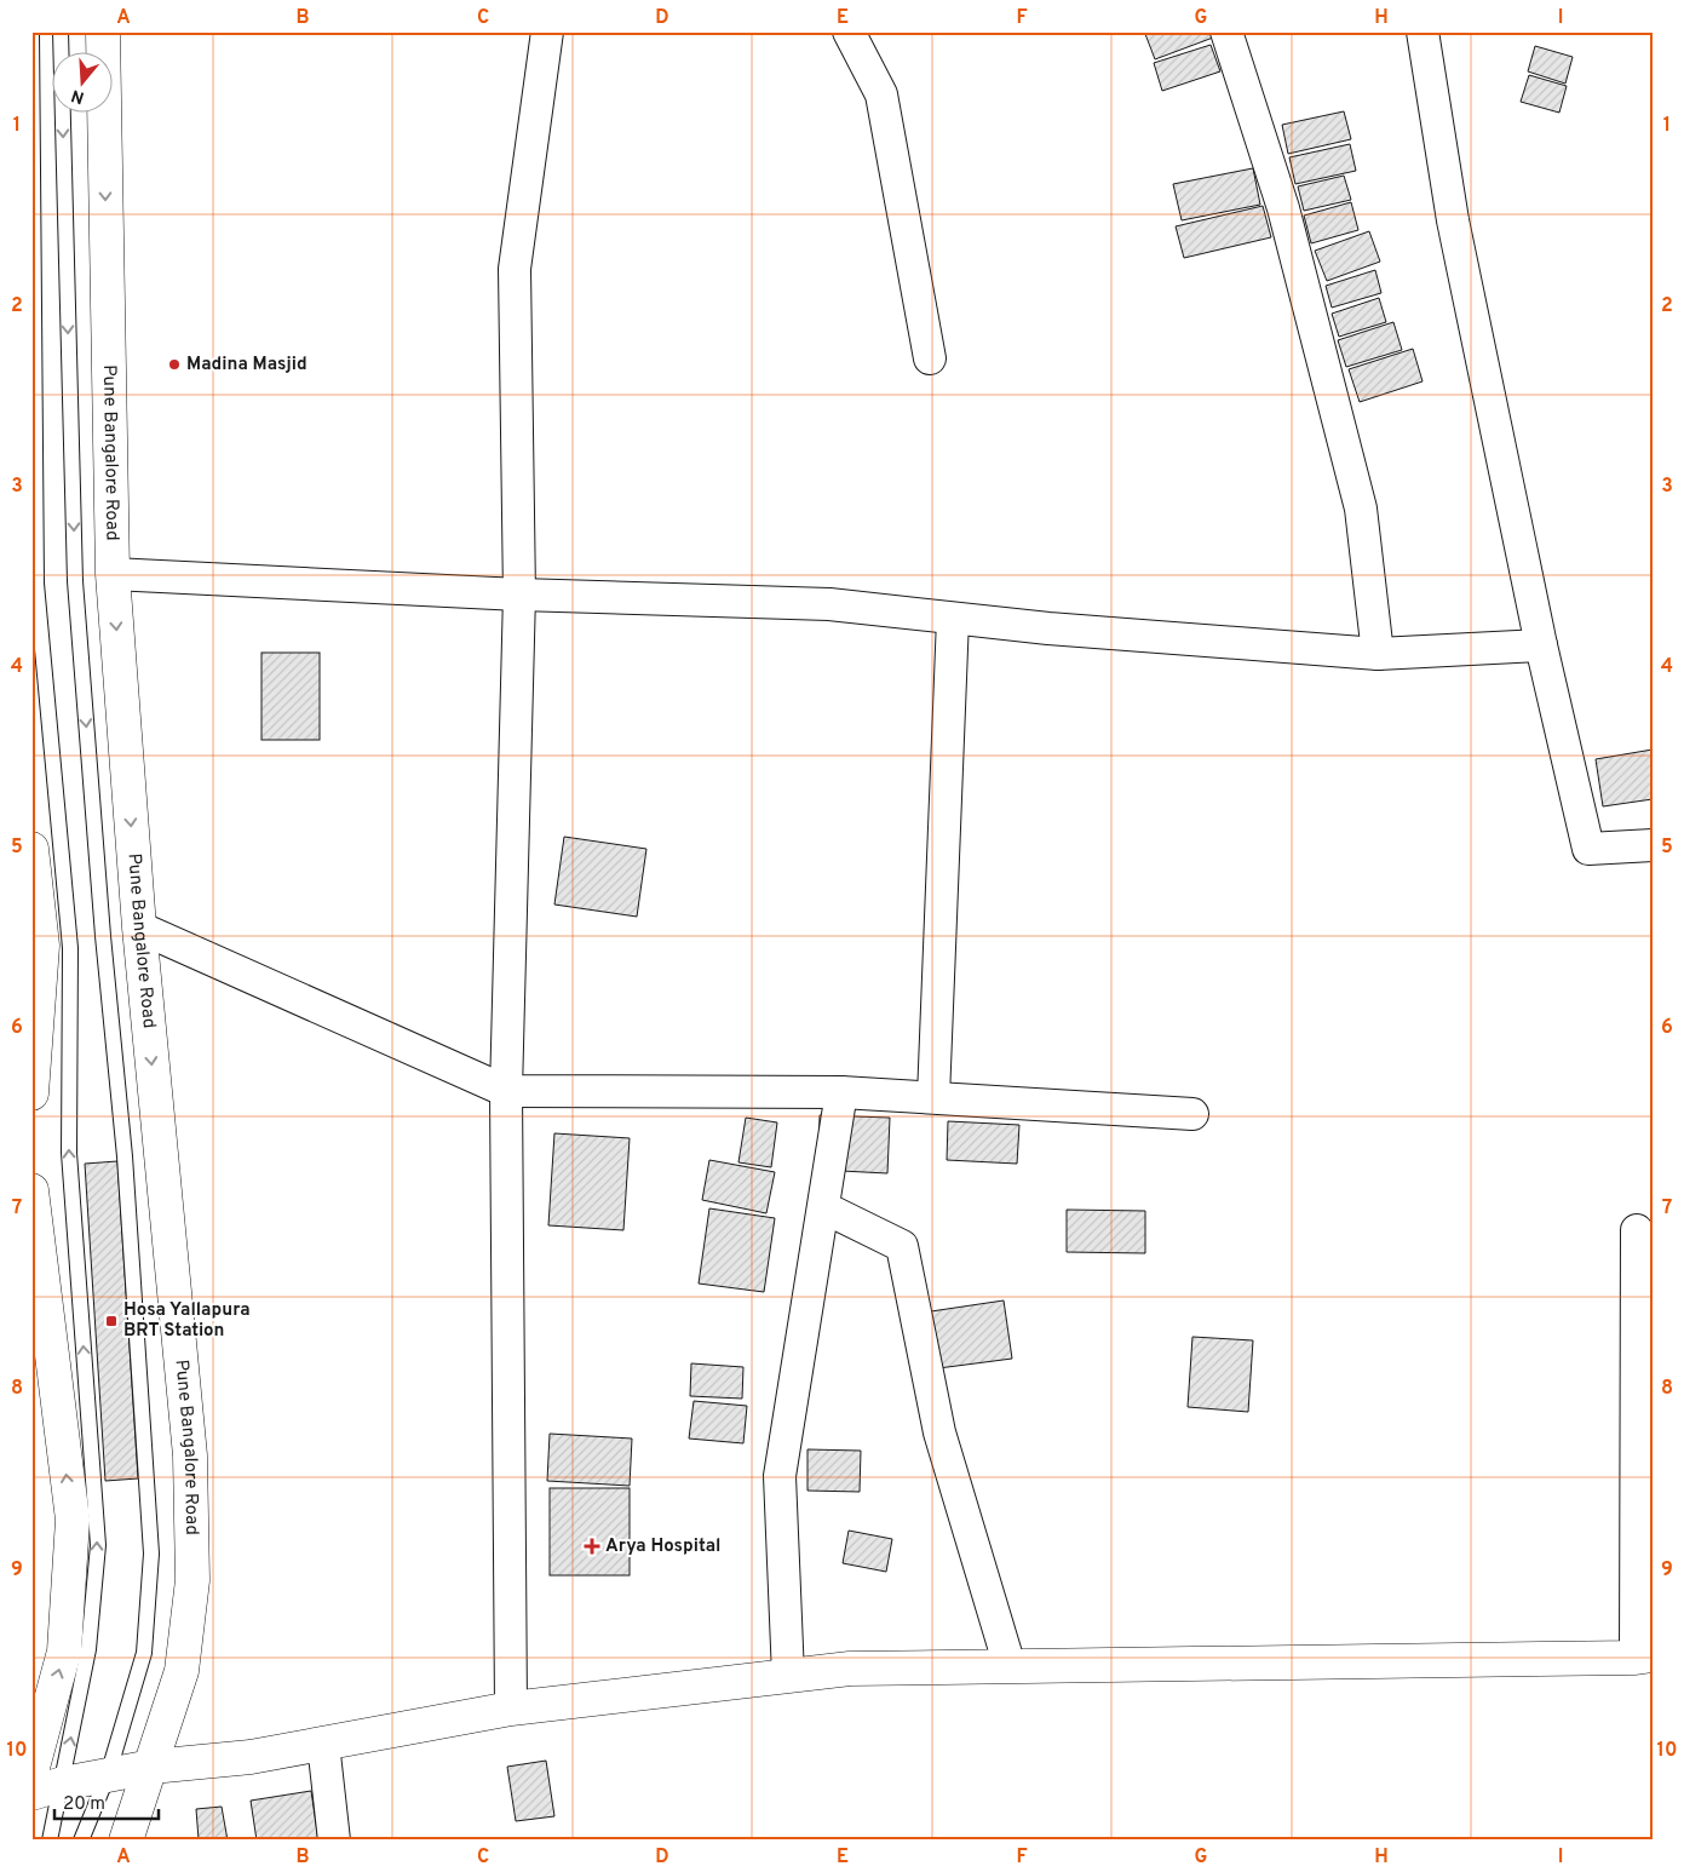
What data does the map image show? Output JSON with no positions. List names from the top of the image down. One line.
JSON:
{"streets":{"main road":["Pune Bangalore Road"]},"places":{"other":["Madina Masjid"],"transit":["Hosa Yallapura BRT Station"],"health":["Arya Hospital"]},"scale_bar":"20 m","north":"bottom","grid":{"columns":["A","B","C","D","E","F","G","H","I"],"rows":["1","2","3","4","5","6","7","8","9","10"]}}
